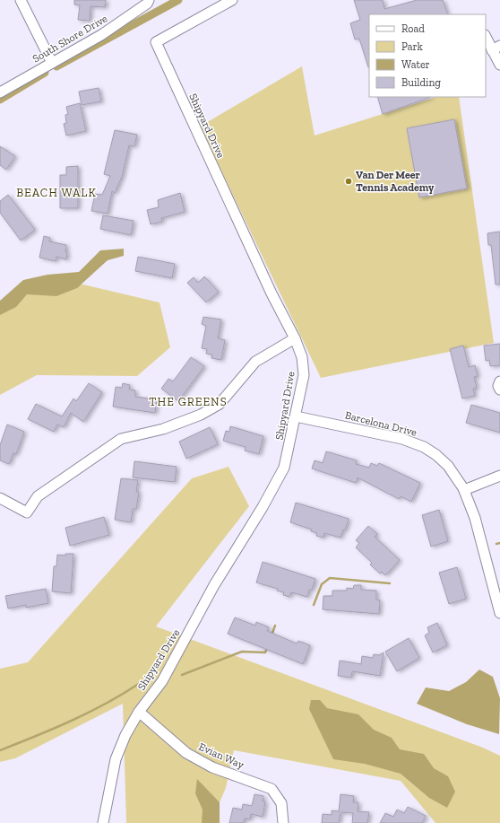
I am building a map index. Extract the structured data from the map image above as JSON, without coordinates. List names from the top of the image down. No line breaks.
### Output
{"streets":{"street":["South Shore Drive","Shipyard Drive","Barcelona Drive","Evian Way"]},"crossings":[["Shipyard Drive","Barcelona Drive"],["Shipyard Drive","Evian Way"]],"districts":["BEACH WALK","THE GREENS"],"places":["Van Der Meer Tennis Academy"],"legend":["Road","Park","Water","Building"]}
